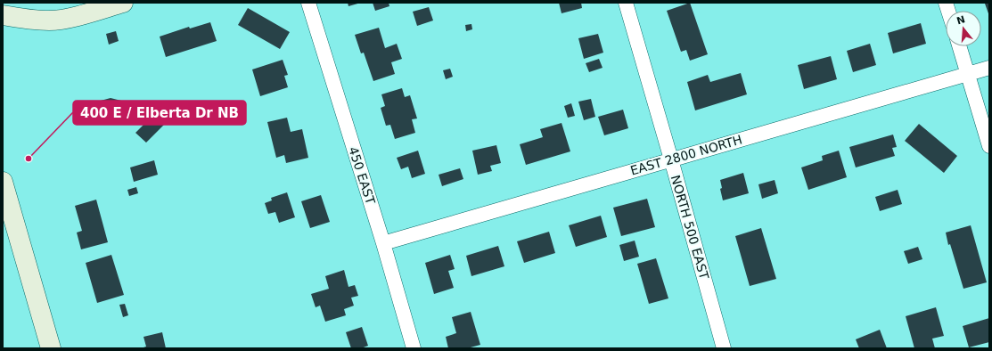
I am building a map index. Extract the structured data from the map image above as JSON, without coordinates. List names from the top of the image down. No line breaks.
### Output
{"streets":{"street":["EAST 2800 NORTH","450 EAST","NORTH 500 EAST"]},"crossings":[["EAST 2800 NORTH","450 EAST"],["EAST 2800 NORTH","NORTH 500 EAST"]],"places":["400 E / Elberta Dr NB"],"north":"top"}
